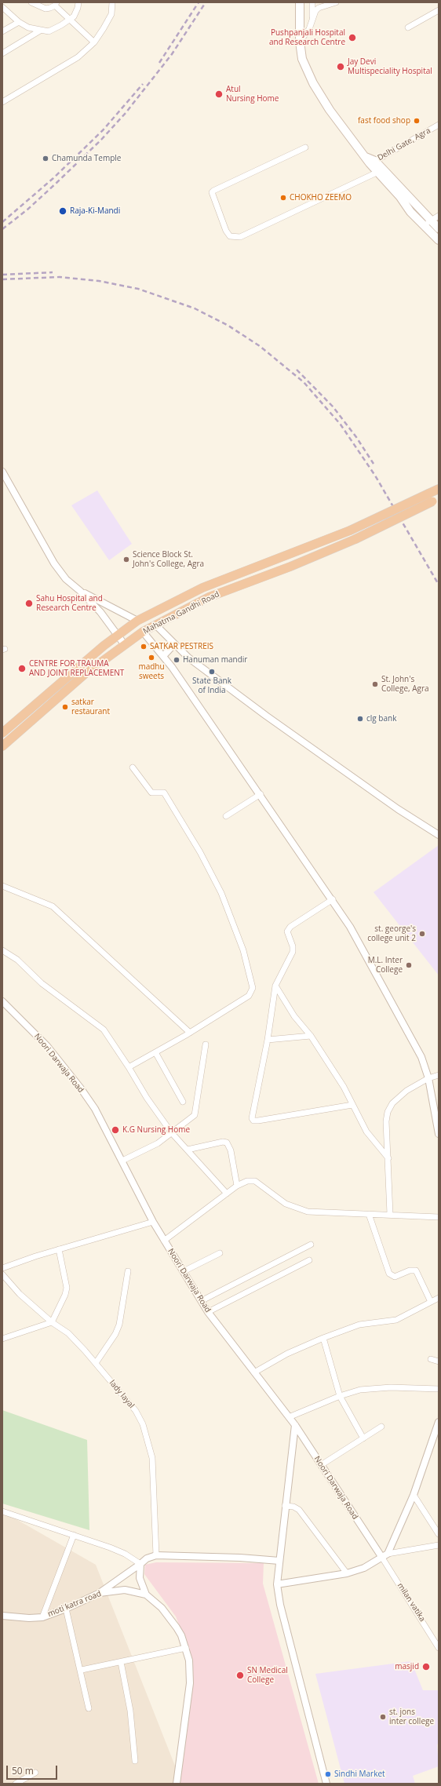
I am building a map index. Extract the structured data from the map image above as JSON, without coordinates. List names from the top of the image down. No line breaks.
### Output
{"streets":{"highway":["Mahatma Gandhi Road"],"street":["Delhi Gate, Agra","Noori Darwaja Road","lady layal","milan vatika","moti katra road"]},"crossings":[["Noori Darwaja Road","milan vatika"]],"places":["Pushpanjali Hospital and Research Centre","Jay Devi Multispeciality Hospital","Atul Nursing Home","fast food shop","Chamunda Temple","CHOKHO ZEEMO","Raja-Ki-Mandi","Science Block St. John's College, Agra","Sahu Hospital and Research Centre","SATKAR PESTREIS","madhu sweets","Hanuman mandir","CENTRE FOR TRAUMA AND JOINT REPLACEMENT","State Bank of India","St. John's College, Agra","satkar restaurant","clg bank","st. george's college unit 2","M.L. Inter College","K.G Nursing Home","masjid","SN Medical College","st. jons inter college","Sindhi Market"],"scale_bar":"50 m"}
